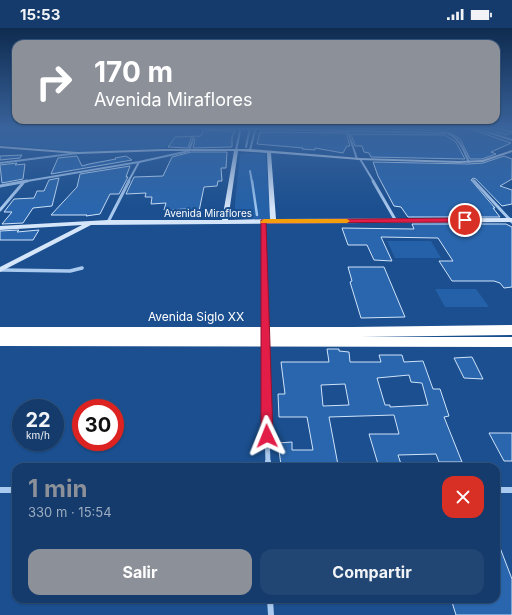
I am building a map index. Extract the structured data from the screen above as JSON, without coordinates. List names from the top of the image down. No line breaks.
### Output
{"streets":{"highway":["Avenida Siglo XX"],"street":["Avenida Miraflores"]},"page":{"status":"15:53","turn":["170 m","Avenida Miraflores"],"speed":"22 km/h","limit":"30","heading":["1 min","330 m · 15:54"],"buttons":["Salir","Compartir"]}}
